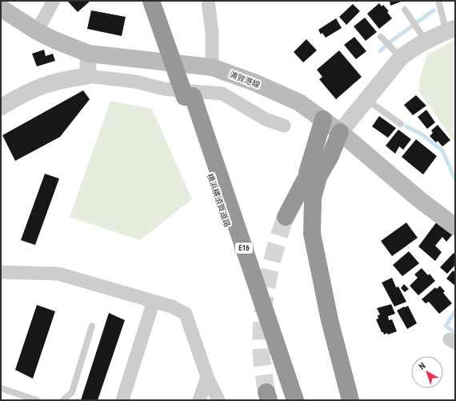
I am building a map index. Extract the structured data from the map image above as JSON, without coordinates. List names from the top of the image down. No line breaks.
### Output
{"streets":{"highway":["横浜横須賀道路","E16"],"main road":["浦賀港線"]},"north":"top left"}
